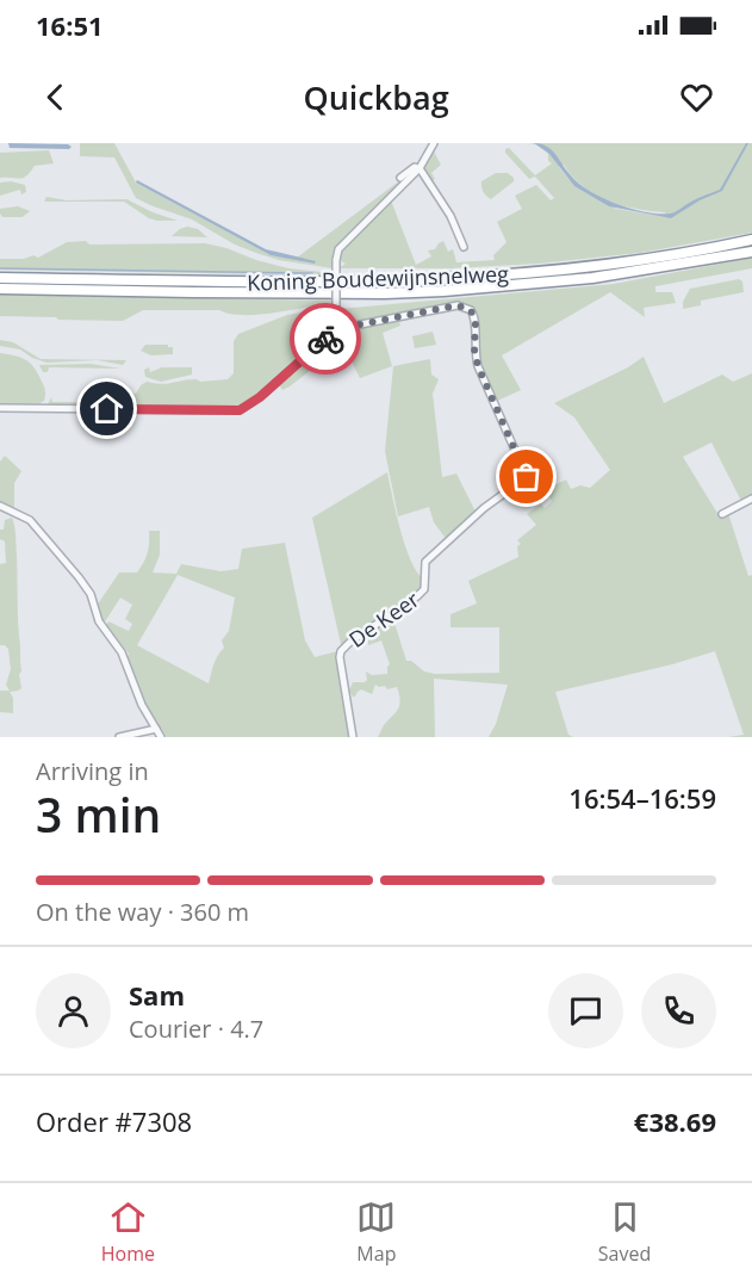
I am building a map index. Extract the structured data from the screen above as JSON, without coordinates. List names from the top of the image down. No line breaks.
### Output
{"streets":{"highway":["Koning Boudewijnsnelweg"],"street":["De Keer"]},"page":{"status":"16:51","header":"Quickbag","heading":["3 min","Arriving in","16:54–16:59"],"panel":["Sam","Courier · 4.7","Order #7308","€38.69"],"bar":"On the way · 360 m","tabs":["Home","Map","Saved"]}}
